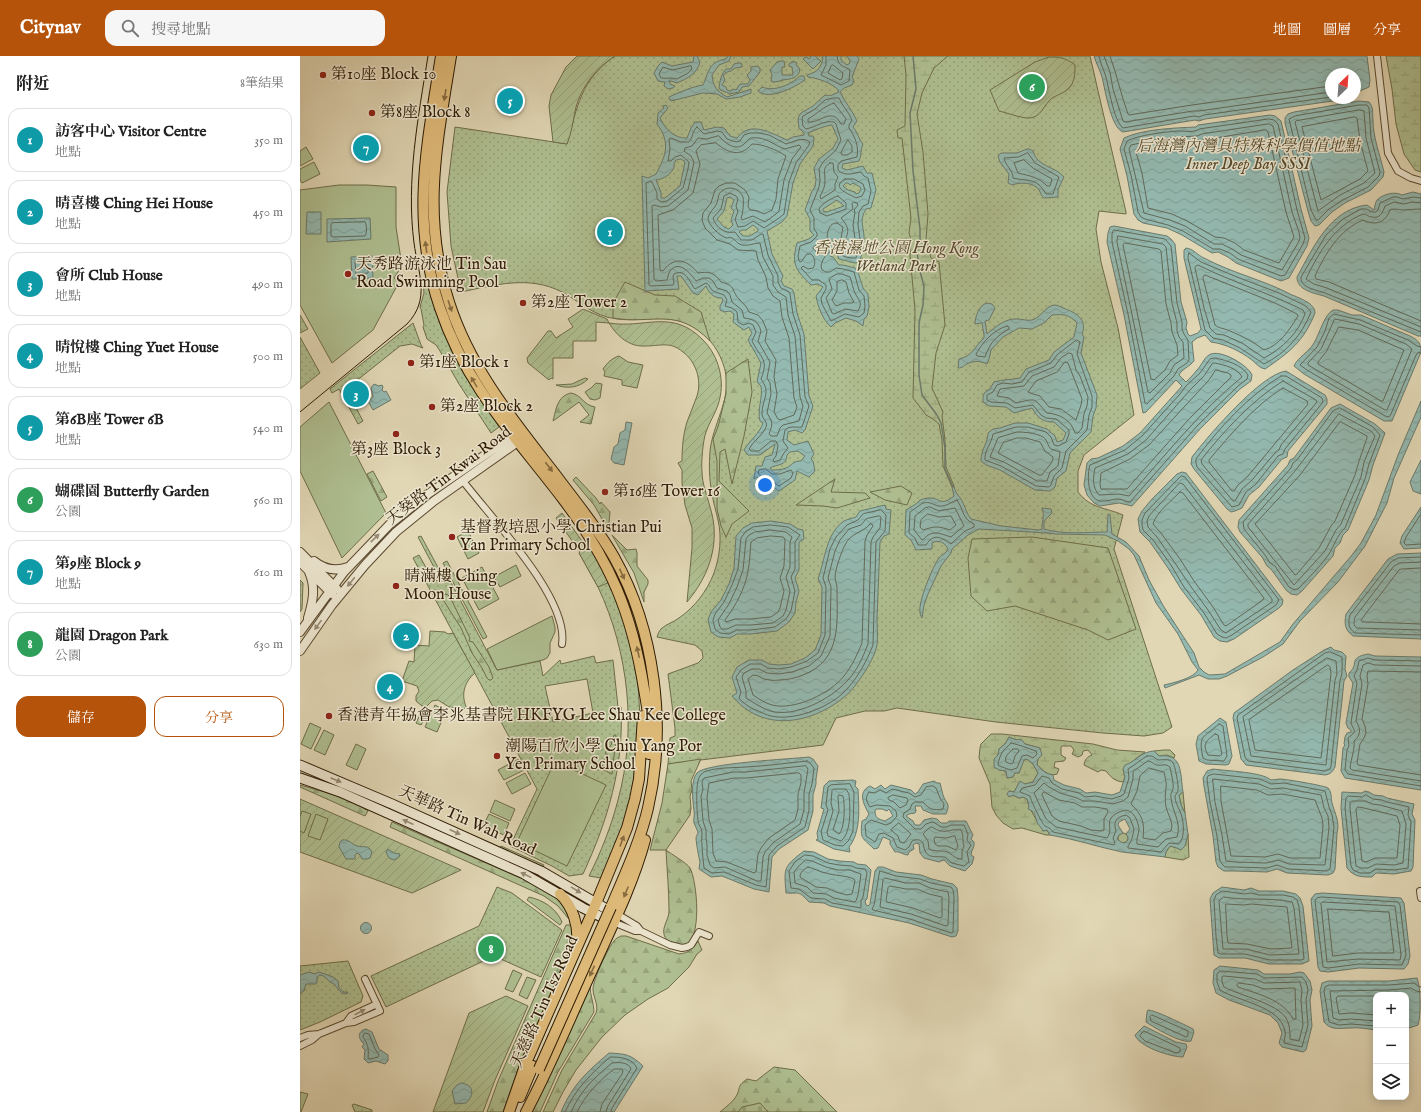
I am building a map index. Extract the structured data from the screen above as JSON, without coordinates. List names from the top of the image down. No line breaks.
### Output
{"streets":{"main road":["天華路 Tin Wah Road","天慈路 Tin Tsz Road"],"street":["天葵路 Tin Kwai Road"]},"crossings":[["天華路 Tin Wah Road","天慈路 Tin Tsz Road"]],"parks":["后海灣內灣具特殊科學價值地點 Inner Deep Bay SSSI","香港濕地公園 Hong Kong Wetland Park"],"places":["第10座 Block 10","第8座 Block 8","天秀路游泳池 Tin Sau Road Swimming Pool","第2座 Tower 2","第1座 Block 1","第2座 Block 2","第3座 Block 3","第16座 Tower 16","基督教培恩小學 Christian Pui Yan Primary School","晴滿樓 Ching Moon House","香港青年拹會李兆基書院 HKFYG Lee Shau Kee College","潮陽百欣小學 Chiu Yang Por Yen Primary School"],"north":"top right","page":{"header":"Citynav","search":"搜尋地點","nav":["地圖","圖層","分享"],"heading":["附近","8筆結果"],"pins":["6","5","7","1","3","2","4","8"],"list":[{"mark":"1","name":"訪客中心 Visitor Centre","note":"地點","value":"350 m"},{"mark":"2","name":"晴喜樓 Ching Hei House","note":"地點","value":"450 m"},{"mark":"3","name":"會所 Club House","note":"地點","value":"490 m"},{"mark":"4","name":"晴悅樓 Ching Yuet House","note":"地點","value":"500 m"},{"mark":"5","name":"第6B座 Tower 6B","note":"地點","value":"540 m"},{"mark":"6","name":"蝴碟園 Butterfly Garden","note":"公園","value":"560 m"},{"mark":"7","name":"第9座 Block 9","note":"地點","value":"610 m"},{"mark":"8","name":"龍園 Dragon Park","note":"公園","value":"630 m"}],"buttons":["儲存","分享"],"map_buttons":["+","−"]}}
